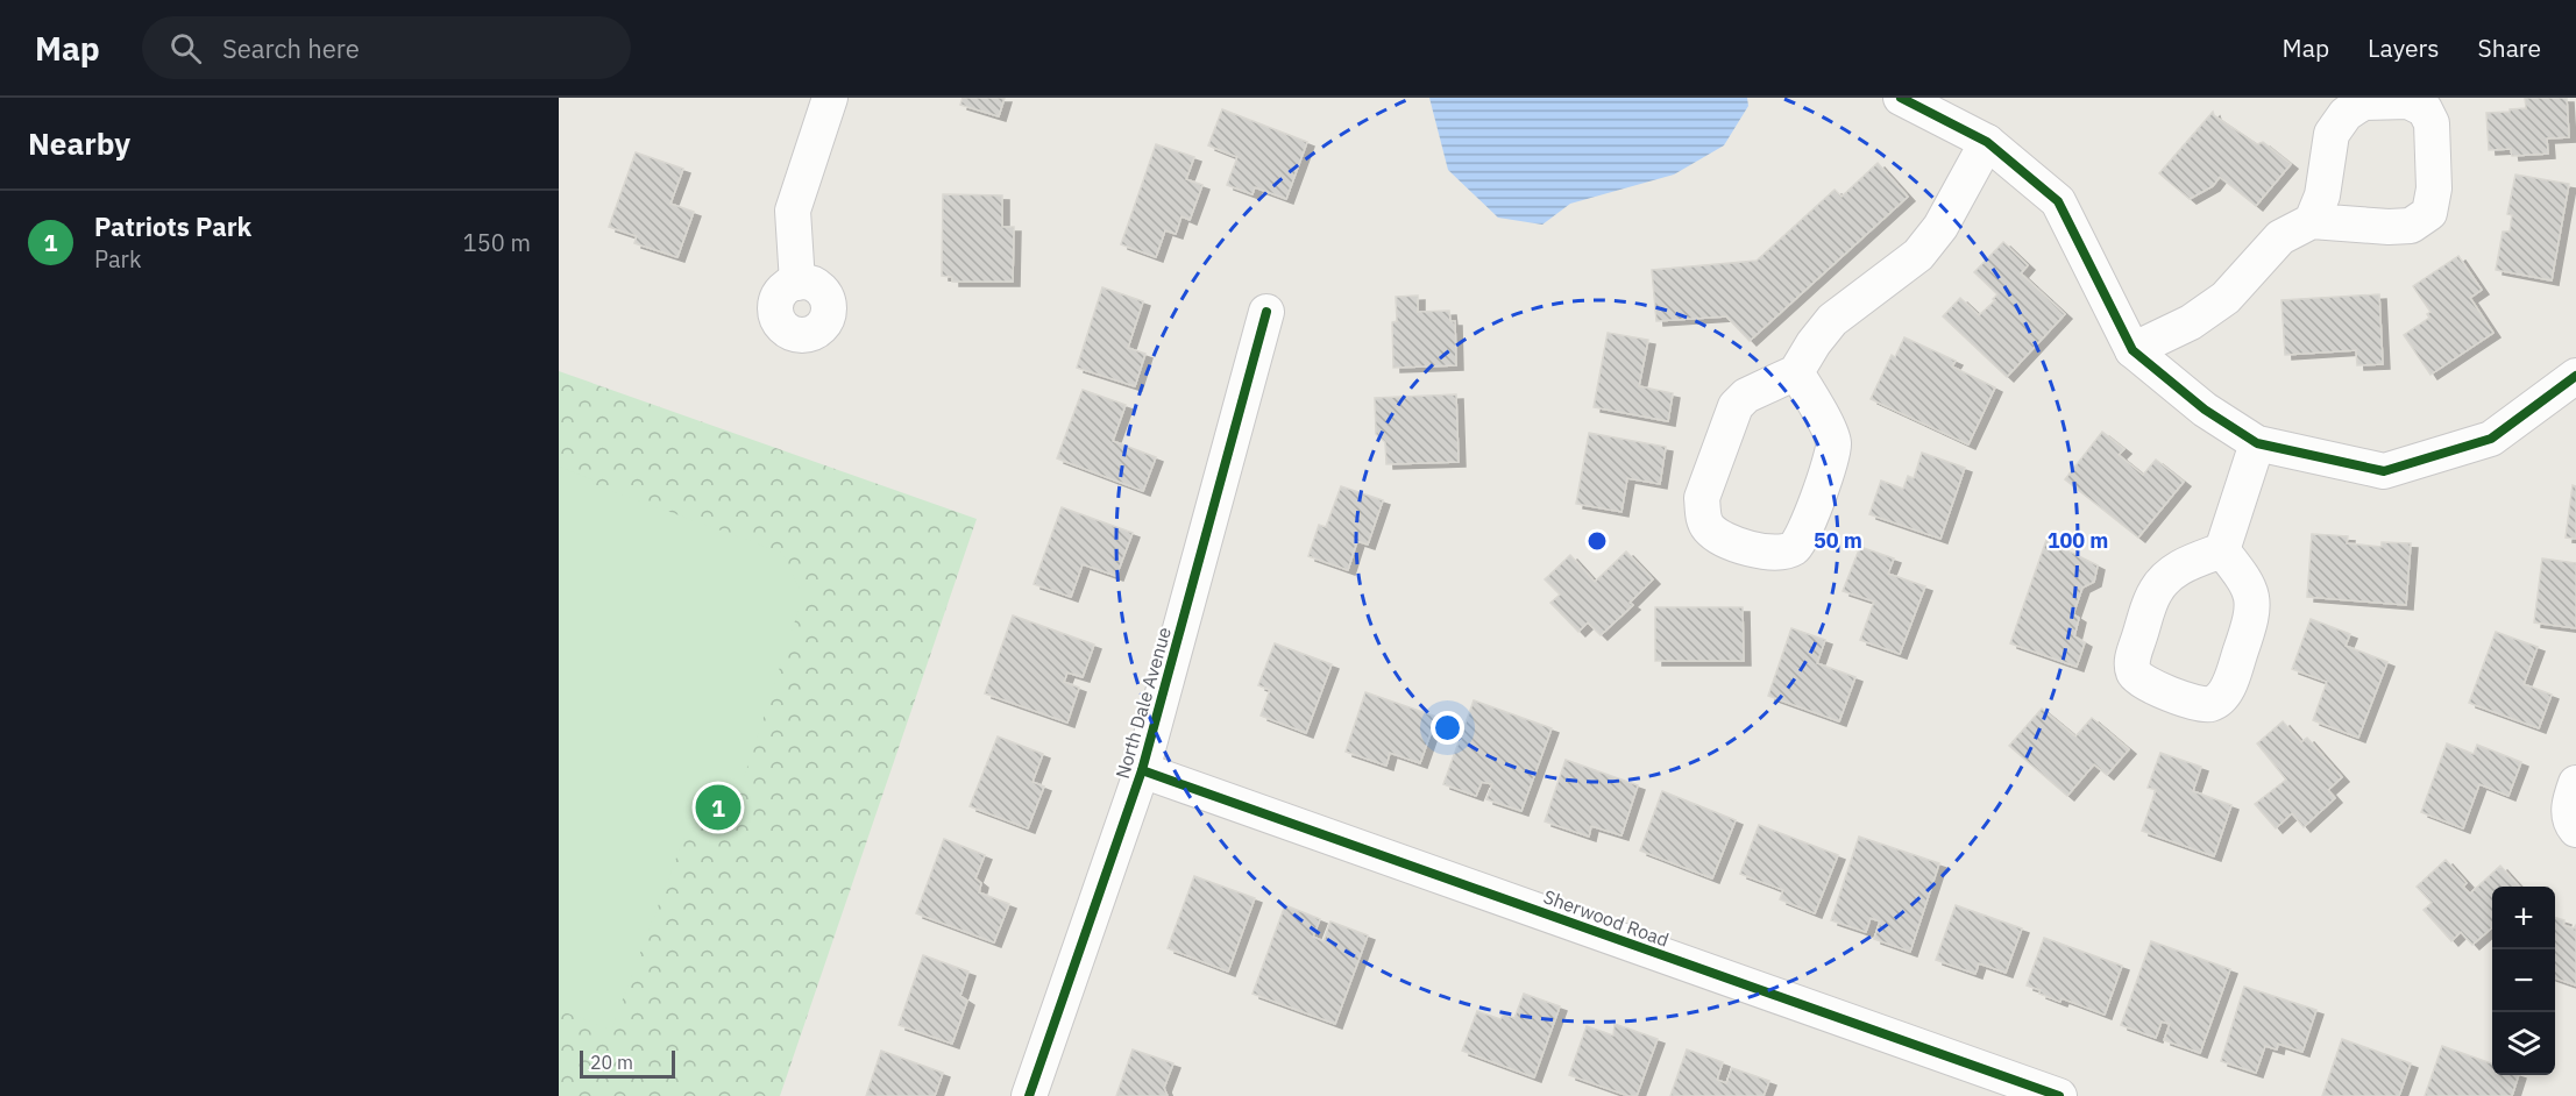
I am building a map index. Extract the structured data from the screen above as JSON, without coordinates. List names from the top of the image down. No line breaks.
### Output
{"streets":{"street":["North Dale Avenue","Sherwood Road"]},"crossings":[["North Dale Avenue","Sherwood Road"]],"scale_bar":"20 m","page":{"header":"Map","search":"Search here","nav":["Map","Layers","Share"],"heading":"Nearby","list":[{"mark":"1","name":"Patriots Park","note":"Park","value":"150 m"}],"pins":"1","map_buttons":["+","−"],"scale":"20 m"},"rings":["50 m","100 m"]}
